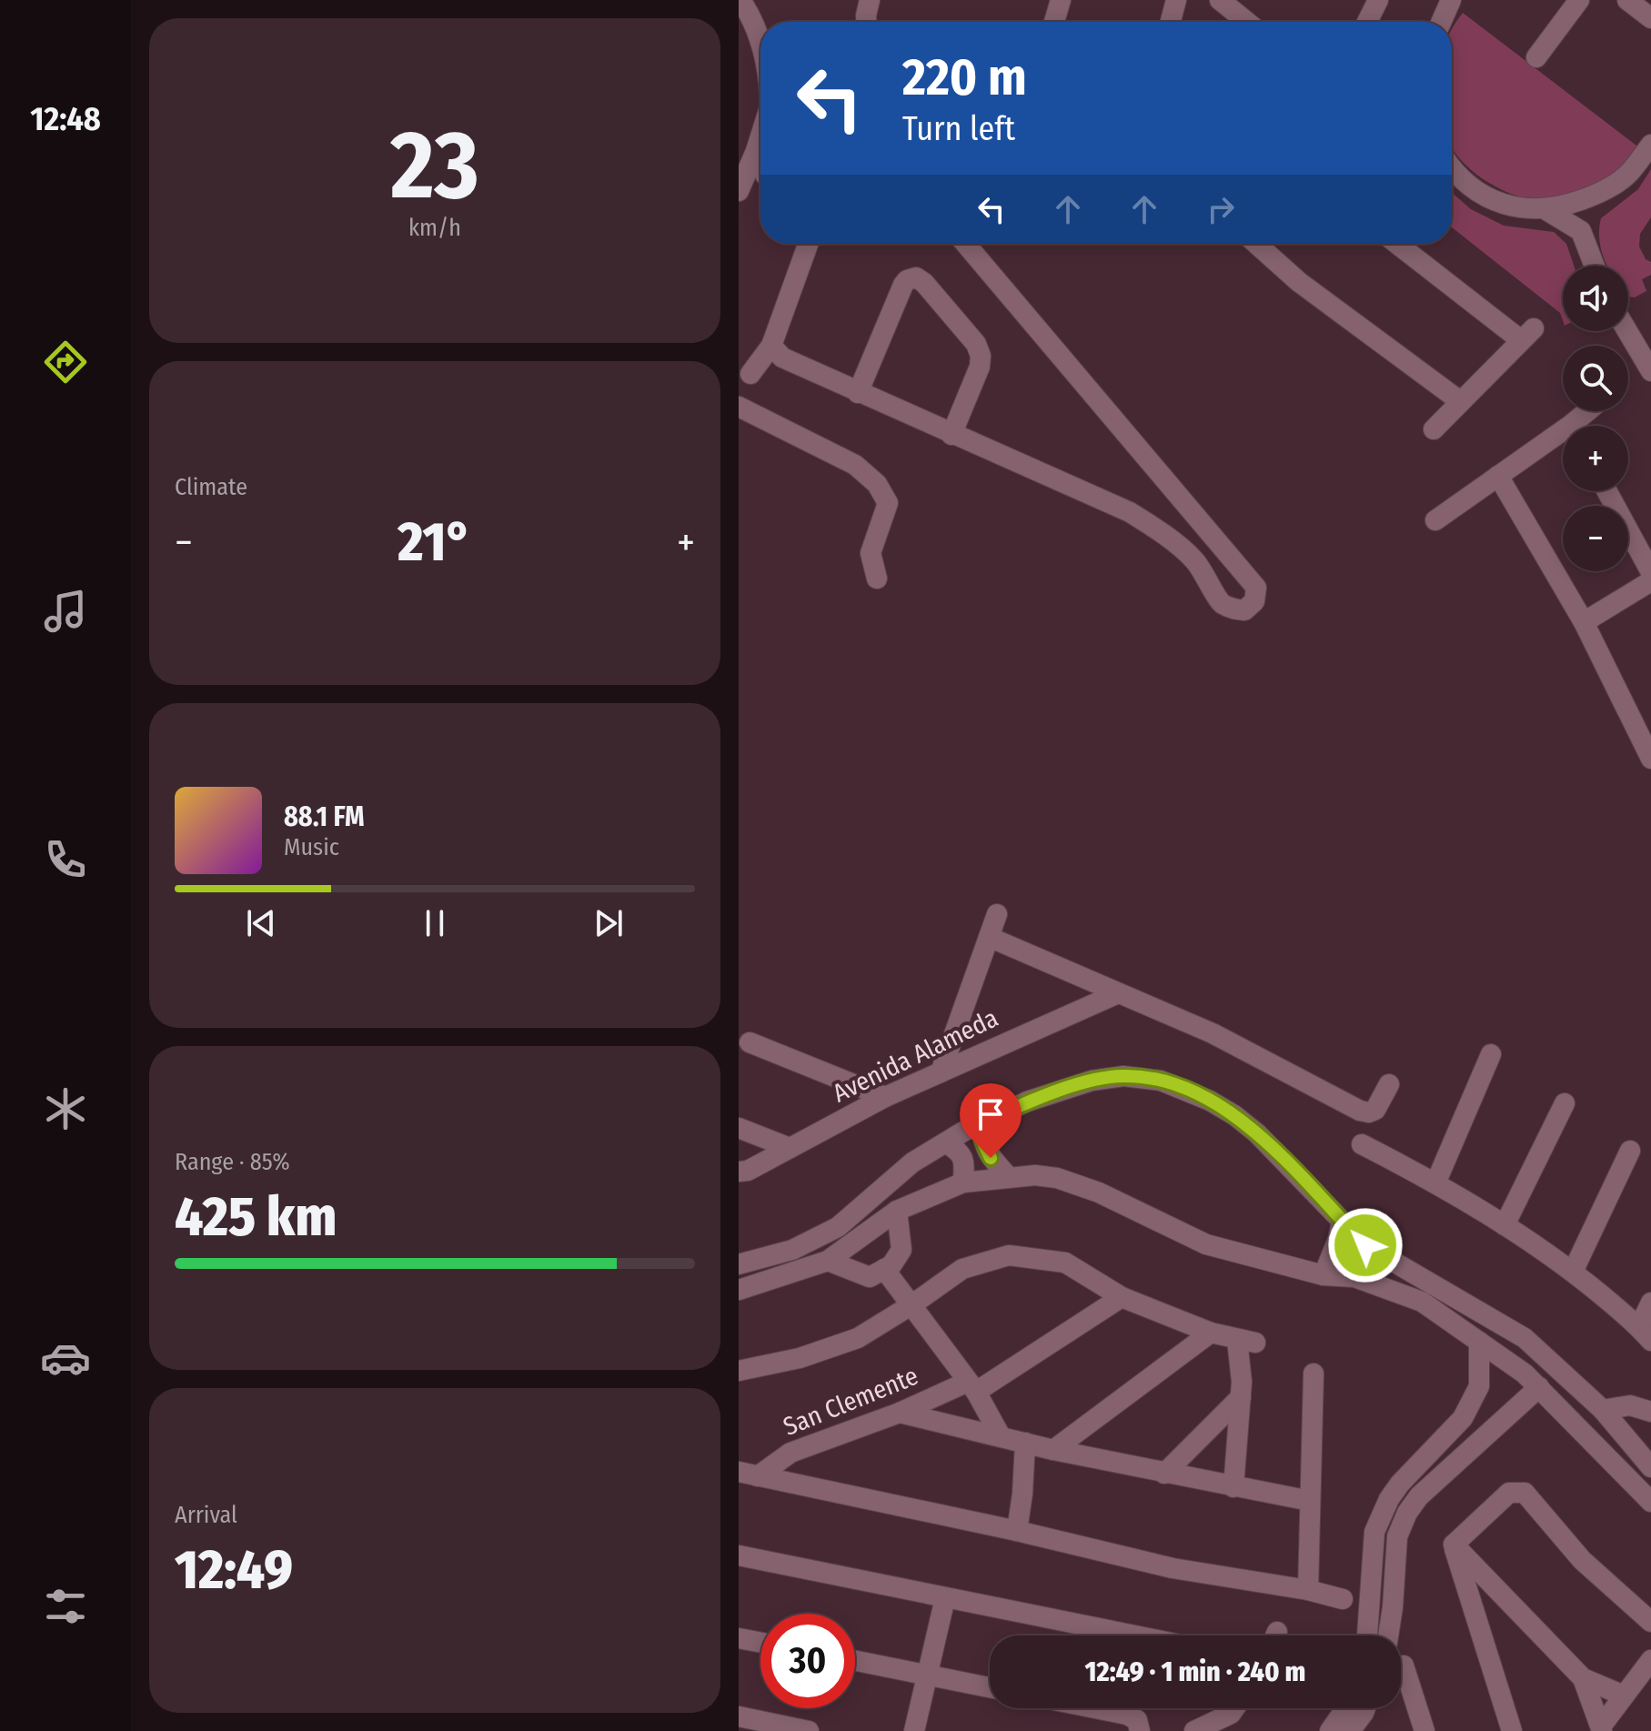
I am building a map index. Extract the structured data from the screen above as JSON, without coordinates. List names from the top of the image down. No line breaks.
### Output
{"streets":{"street":["Avenida Alameda","San Clemente"]},"page":{"tabs":"12:48","tile":[["23","km/h"],"Climate",["Range · 85%","425 km"],["Arrival","12:49"]],"turn":["220 m","Turn left"],"map_buttons":["+","−"],"heat":["−","21°","+"],"song":["88.1 FM","Music"],"limit":"30","trip":"12:49 · 1 min · 240 m"}}
